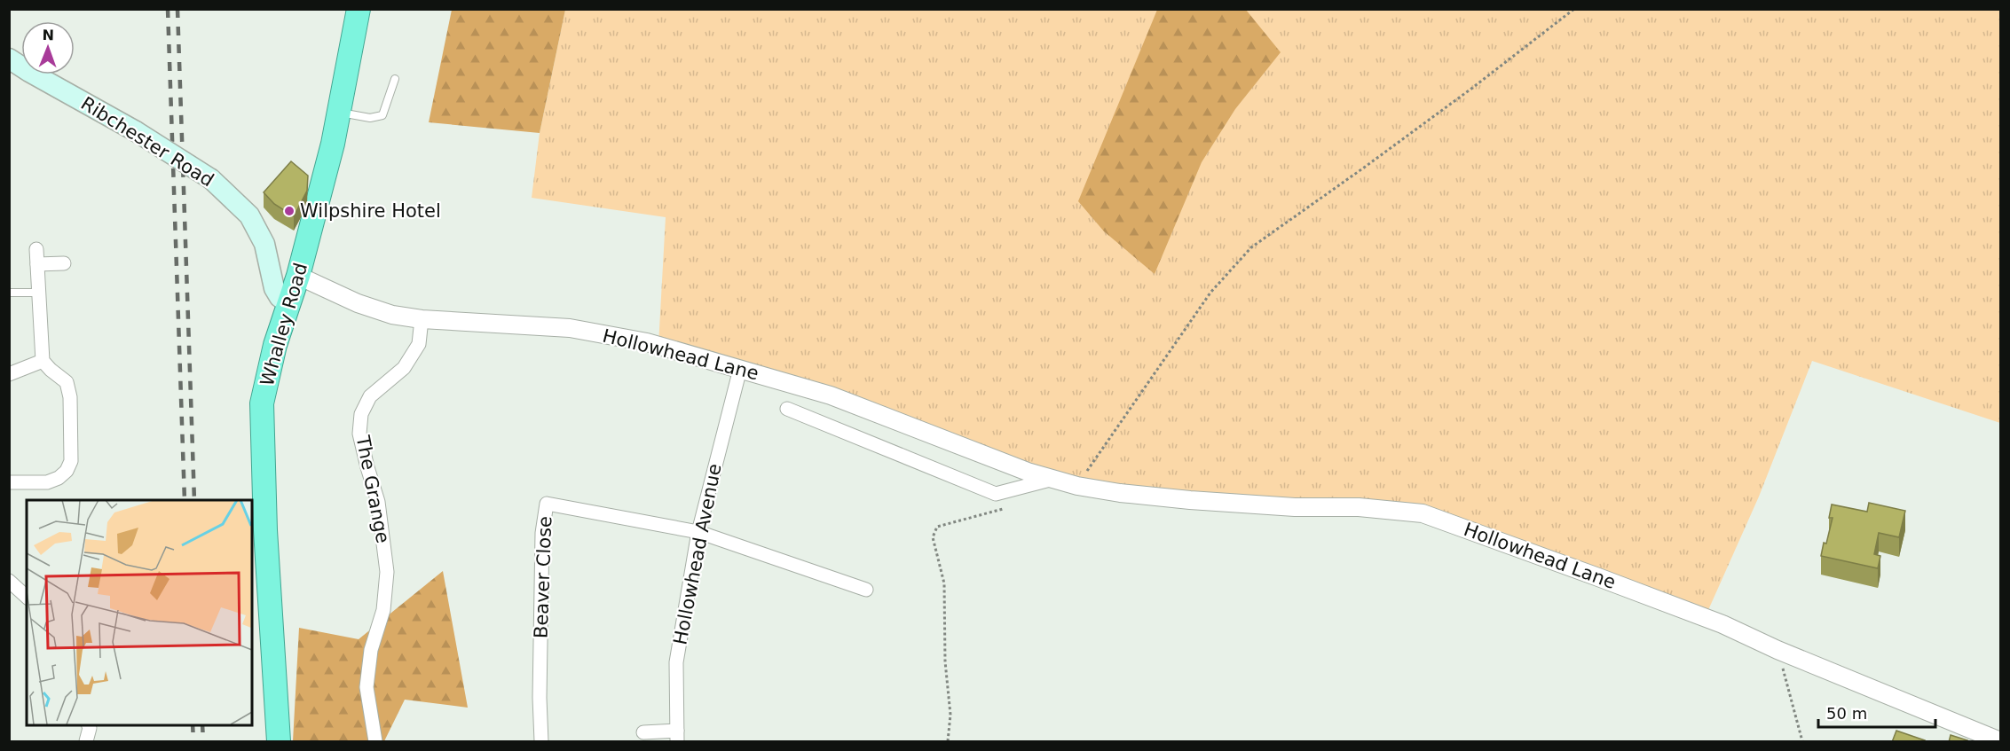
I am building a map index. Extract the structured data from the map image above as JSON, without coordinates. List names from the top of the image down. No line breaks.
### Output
{"streets":{"highway":["Whalley Road"],"main road":["Ribchester Road"],"street":["Hollowhead Lane","The Grange","Hollowhead Avenue","Beaver Close"]},"crossings":[["Ribchester Road","Whalley Road"],["Whalley Road","Hollowhead Lane"],["Hollowhead Lane","The Grange"],["Hollowhead Lane","Hollowhead Avenue"],["Hollowhead Avenue","Beaver Close"]],"places":["Wilpshire Hotel"],"scale_bar":"50 m","north":"top"}
